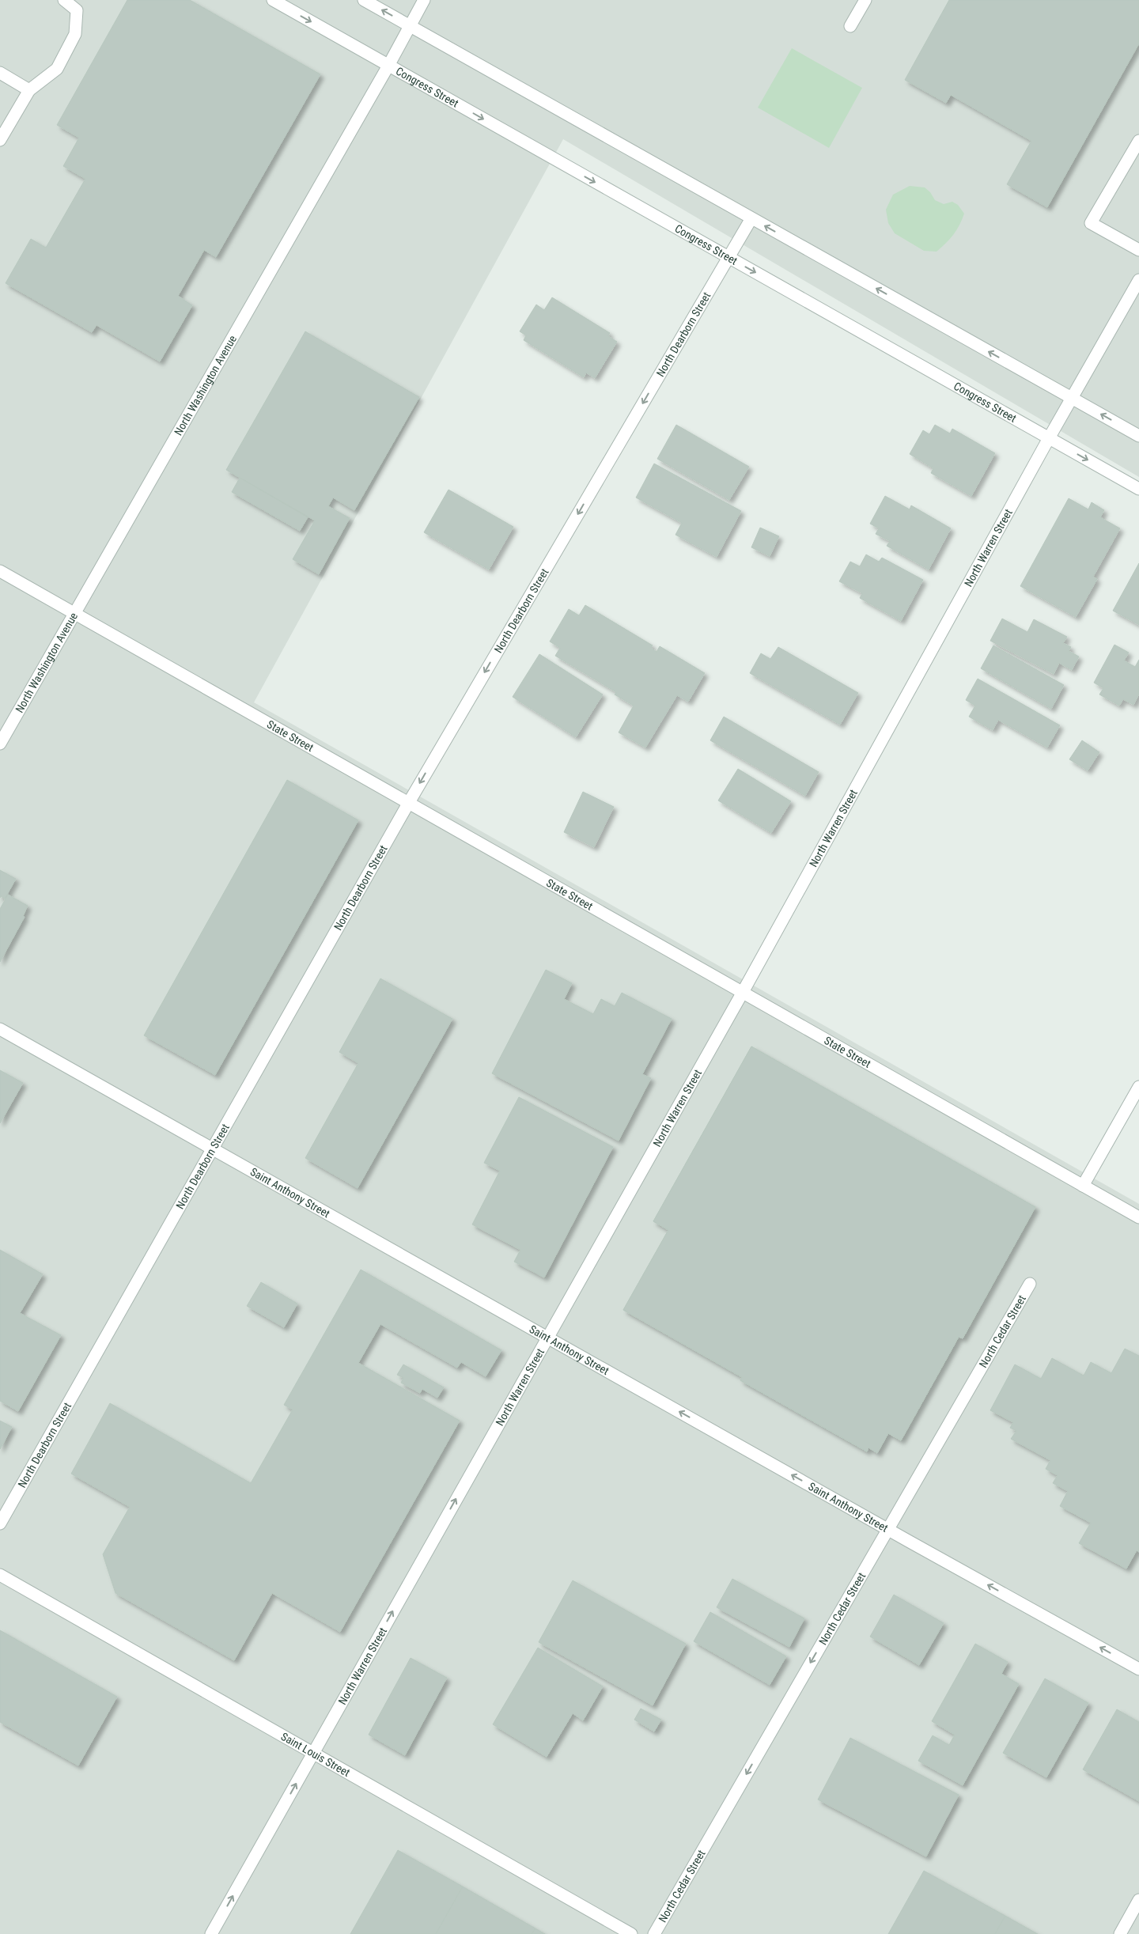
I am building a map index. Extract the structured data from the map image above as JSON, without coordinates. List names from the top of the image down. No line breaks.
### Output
{"streets":{"street":["Congress Street","North Dearborn Street","North Washington Avenue","North Warren Street","State Street","Saint Anthony Street","North Cedar Street","Saint Louis Street"]},"crossings":[["Congress Street","North Dearborn Street"],["Congress Street","North Washington Avenue"],["Congress Street","North Warren Street"],["North Dearborn Street","State Street"],["North Dearborn Street","Saint Anthony Street"],["North Washington Avenue","State Street"],["North Warren Street","State Street"],["North Warren Street","Saint Anthony Street"],["North Warren Street","Saint Louis Street"],["Saint Anthony Street","North Cedar Street"]],"one_way":["North Dearborn Street","North Warren Street","Saint Anthony Street","North Cedar Street"]}
